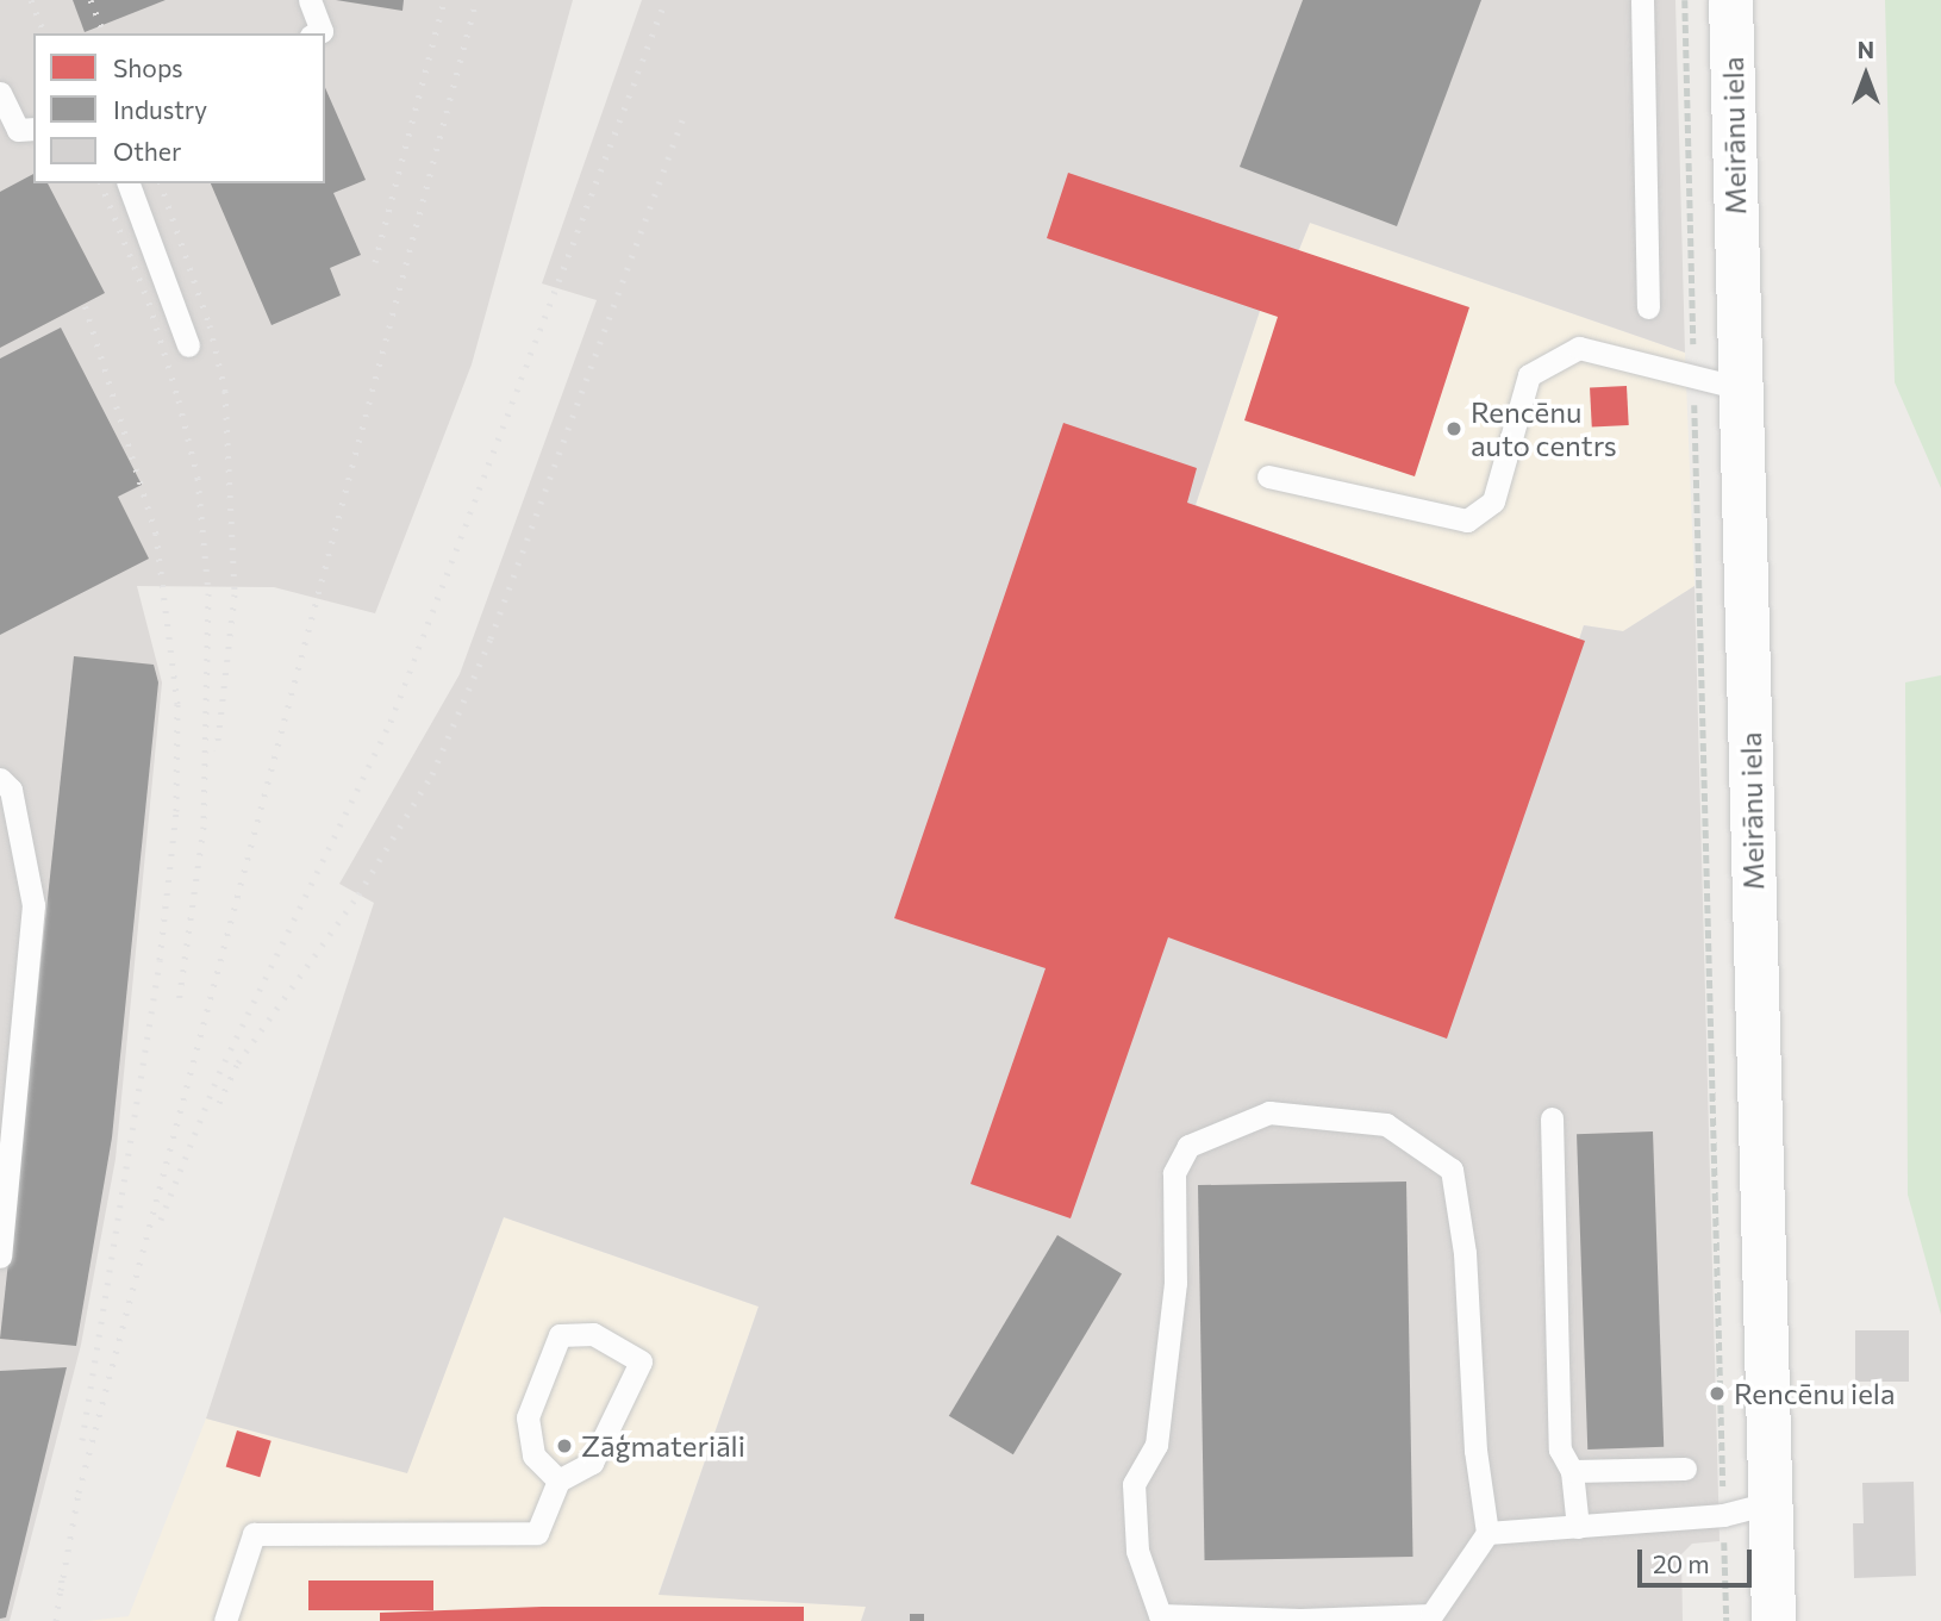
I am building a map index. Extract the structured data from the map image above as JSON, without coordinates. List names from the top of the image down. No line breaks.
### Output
{"streets":{"street":["Meirānu iela"]},"places":["Rencēnu auto centrs","Rencēnu iela","Zāģmateriāli"],"legend":["Shops","Industry","Other"],"scale_bar":"20 m","north":"top"}
